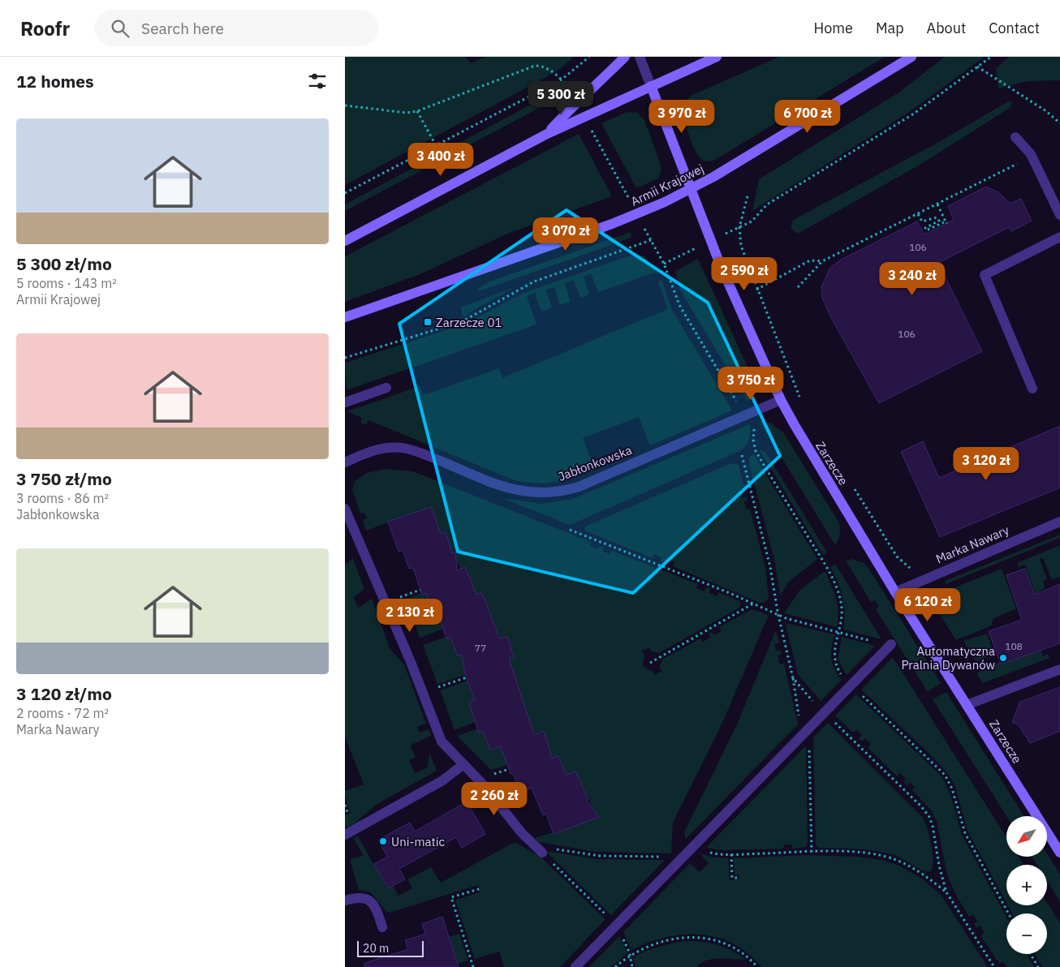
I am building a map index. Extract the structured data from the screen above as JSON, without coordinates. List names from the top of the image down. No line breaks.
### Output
{"streets":{"main road":["Armii Krajowej","Zarzecze"],"street":["Jabłonkowska","Marka Nawary"]},"crossings":[["Armii Krajowej","Zarzecze"],["Jabłonkowska","Zarzecze"],["Zarzecze","Marka Nawary"]],"places":{"transit":["Zarzecze 01"],"other":["Automatyczna Pralnia Dywanów","Uni-matic"]},"house_numbers":["106","106","108","77"],"scale_bar":"20 m","north":"bottom left","page":{"header":"Roofr","search":"Search here","nav":["Home","Map","About","Contact"],"heading":"12 homes","price":["5 300 zł","3 970 zł","6 700 zł","3 400 zł","3 070 zł","2 590 zł","3 240 zł","3 750 zł","3 120 zł","6 120 zł","2 130 zł","2 260 zł"],"list":[{"name":"5 300 zł/mo","note":"5 rooms · 143 m² · Armii Krajowej"},{"name":"3 750 zł/mo","note":"3 rooms · 86 m² · Jabłonkowska"},{"name":"3 120 zł/mo","note":"2 rooms · 72 m² · Marka Nawary"}],"map_buttons":["+","−"],"scale":"20 m"}}
